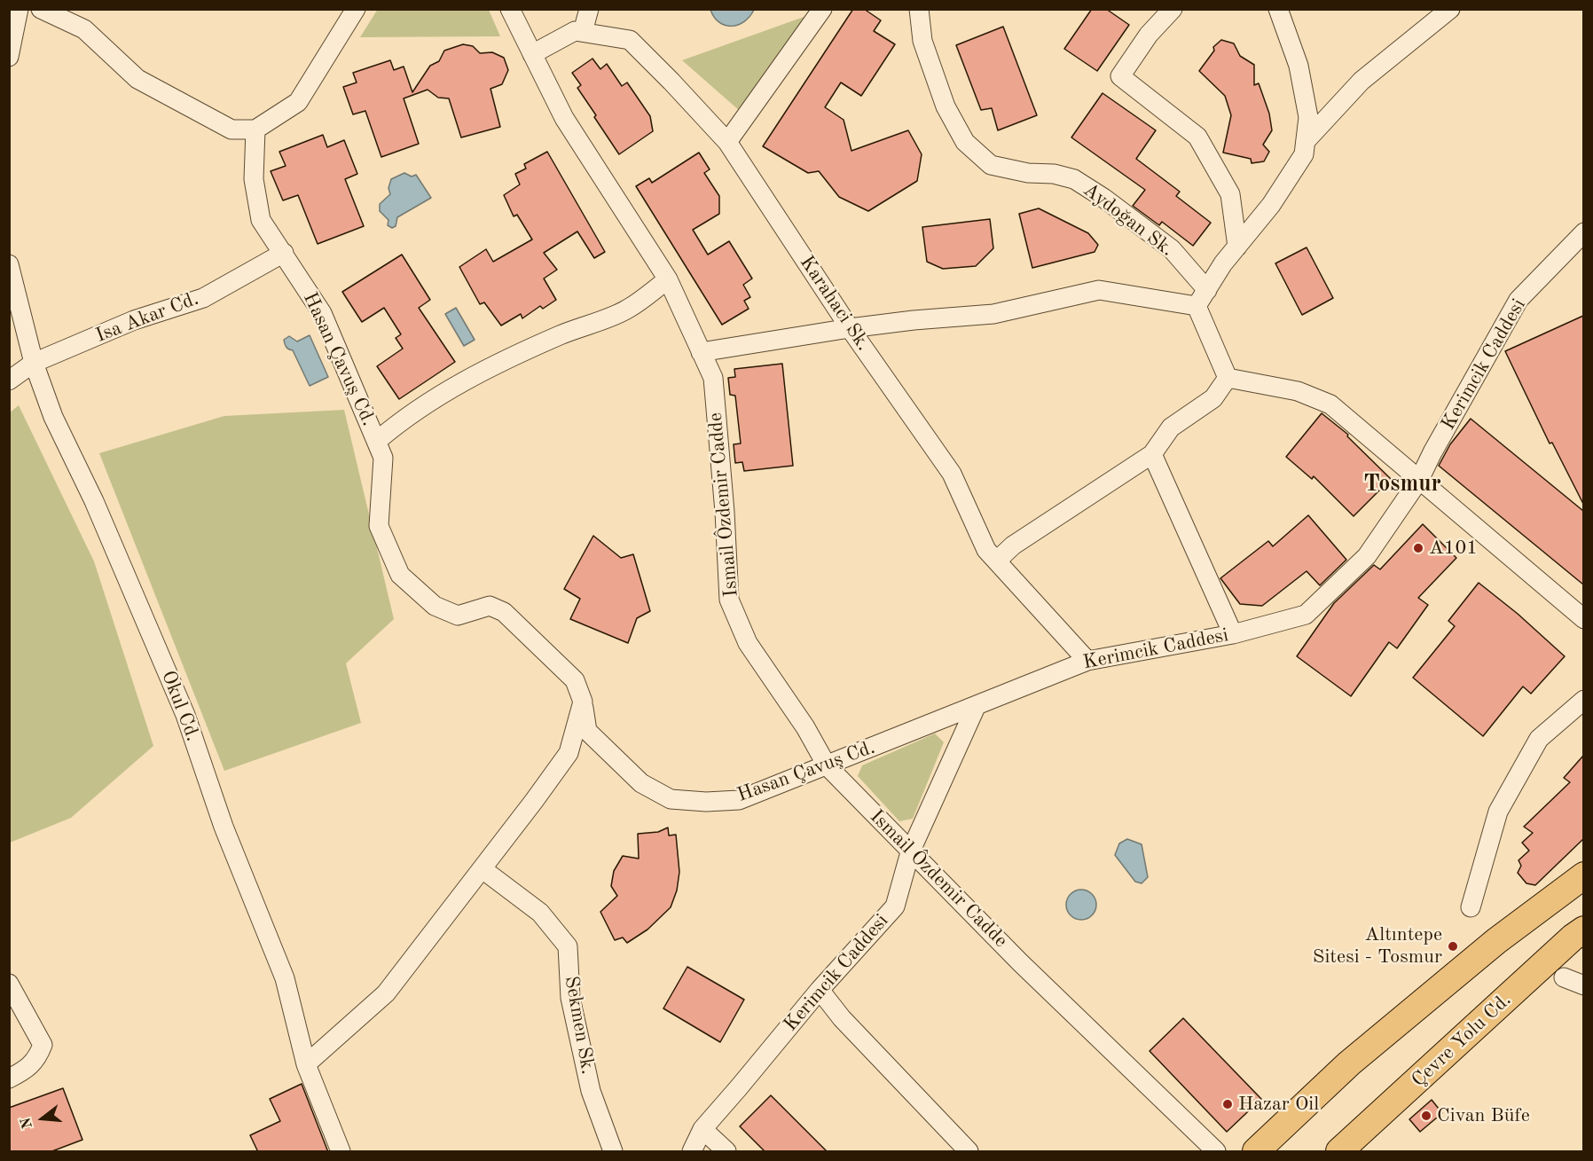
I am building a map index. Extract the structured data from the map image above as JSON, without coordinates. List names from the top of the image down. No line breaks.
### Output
{"streets":{"highway":["Çevre Yolu Cd."],"street":["Aydoğan Sk.","Karahaci Sk.","Isa Akar Cd.","Hasan Çavuş Cd.","Kerimcik Caddesi","Ismail Ôzdemir Cadde","Okul Cd.","Sekmen Sk."]},"crossings":[["Karahaci Sk.","Kerimcik Caddesi"],["Karahaci Sk.","Ismail Ôzdemir Cadde"],["Isa Akar Cd.","Hasan Çavuş Cd."],["Isa Akar Cd.","Okul Cd."],["Hasan Çavuş Cd.","Kerimcik Caddesi"],["Hasan Çavuş Cd.","Ismail Ôzdemir Cadde"],["Kerimcik Caddesi","Ismail Ôzdemir Cadde"]],"districts":["Tosmur"],"places":["A101","Altıntepe Sitesi - Tosmur","Hazar Oil","Civan Büfe"],"north":"left"}
